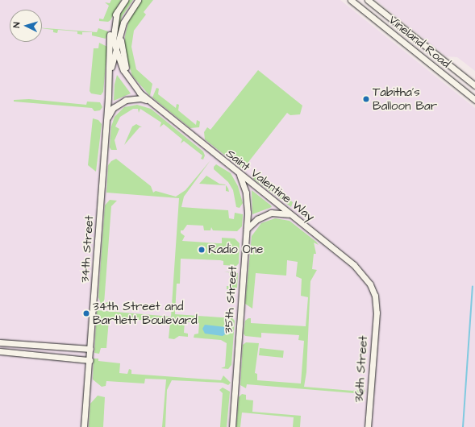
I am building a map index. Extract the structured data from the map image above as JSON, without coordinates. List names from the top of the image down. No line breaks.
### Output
{"streets":{"street":["Vineland Road","Saint Valentine Way","34th Street","35th Street","36th Street"]},"crossings":[["Saint Valentine Way","34th Street"],["Saint Valentine Way","35th Street"],["Saint Valentine Way","36th Street"]],"places":["Tabitha's Balloon Bar","Radio One","34th Street and Bartlett Boulevard"],"north":"left"}
